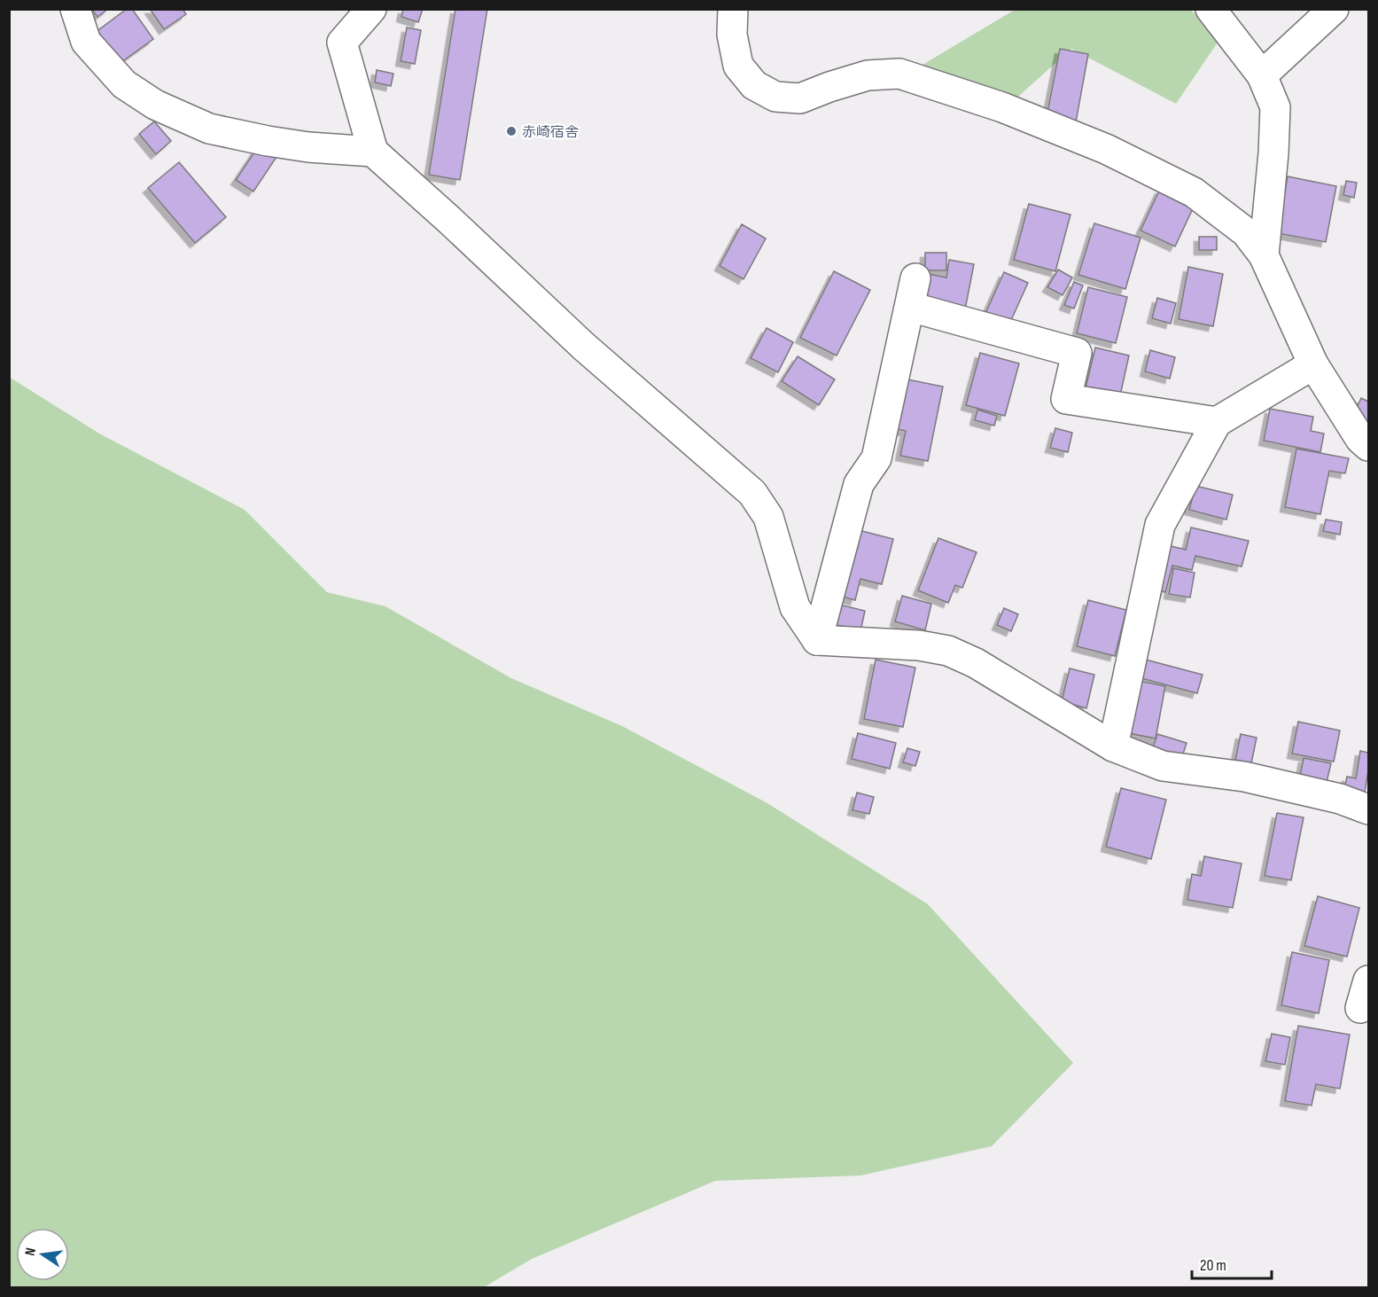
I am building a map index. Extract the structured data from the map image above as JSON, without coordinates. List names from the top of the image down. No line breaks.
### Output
{"places":["赤崎宿舎"],"scale_bar":"20 m","north":"left"}
